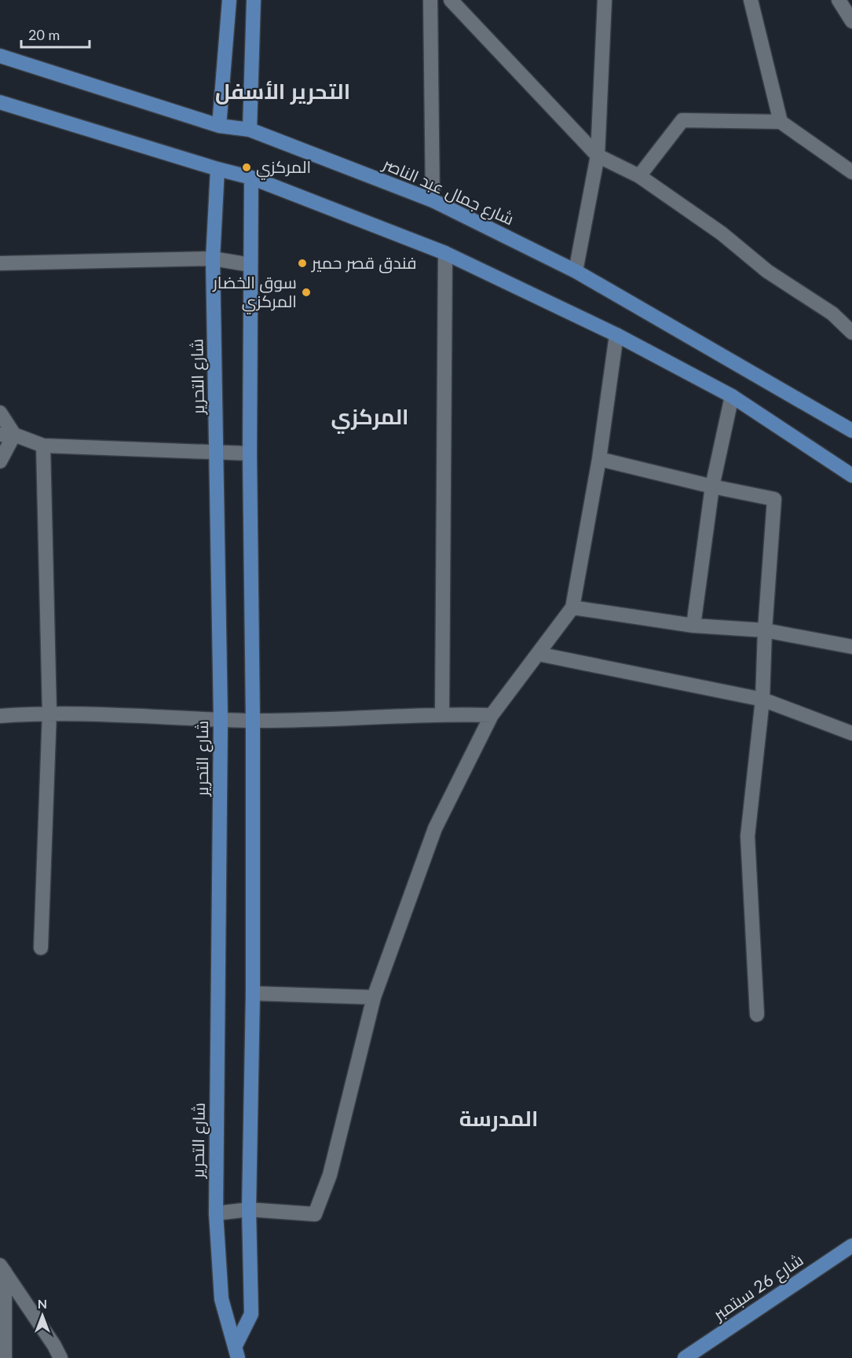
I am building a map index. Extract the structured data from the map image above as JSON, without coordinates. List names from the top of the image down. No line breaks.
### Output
{"streets":{"main road":["شارع جمال عبد الناصر","شارع التحرير","شارع 26 سبتمبر"]},"districts":["التحرير الأسفل","المركزي","المدرسة"],"places":["المركزي","فندق قصر حمير","سوق الخضار المركزي"],"scale_bar":"20 m","north":"top"}
